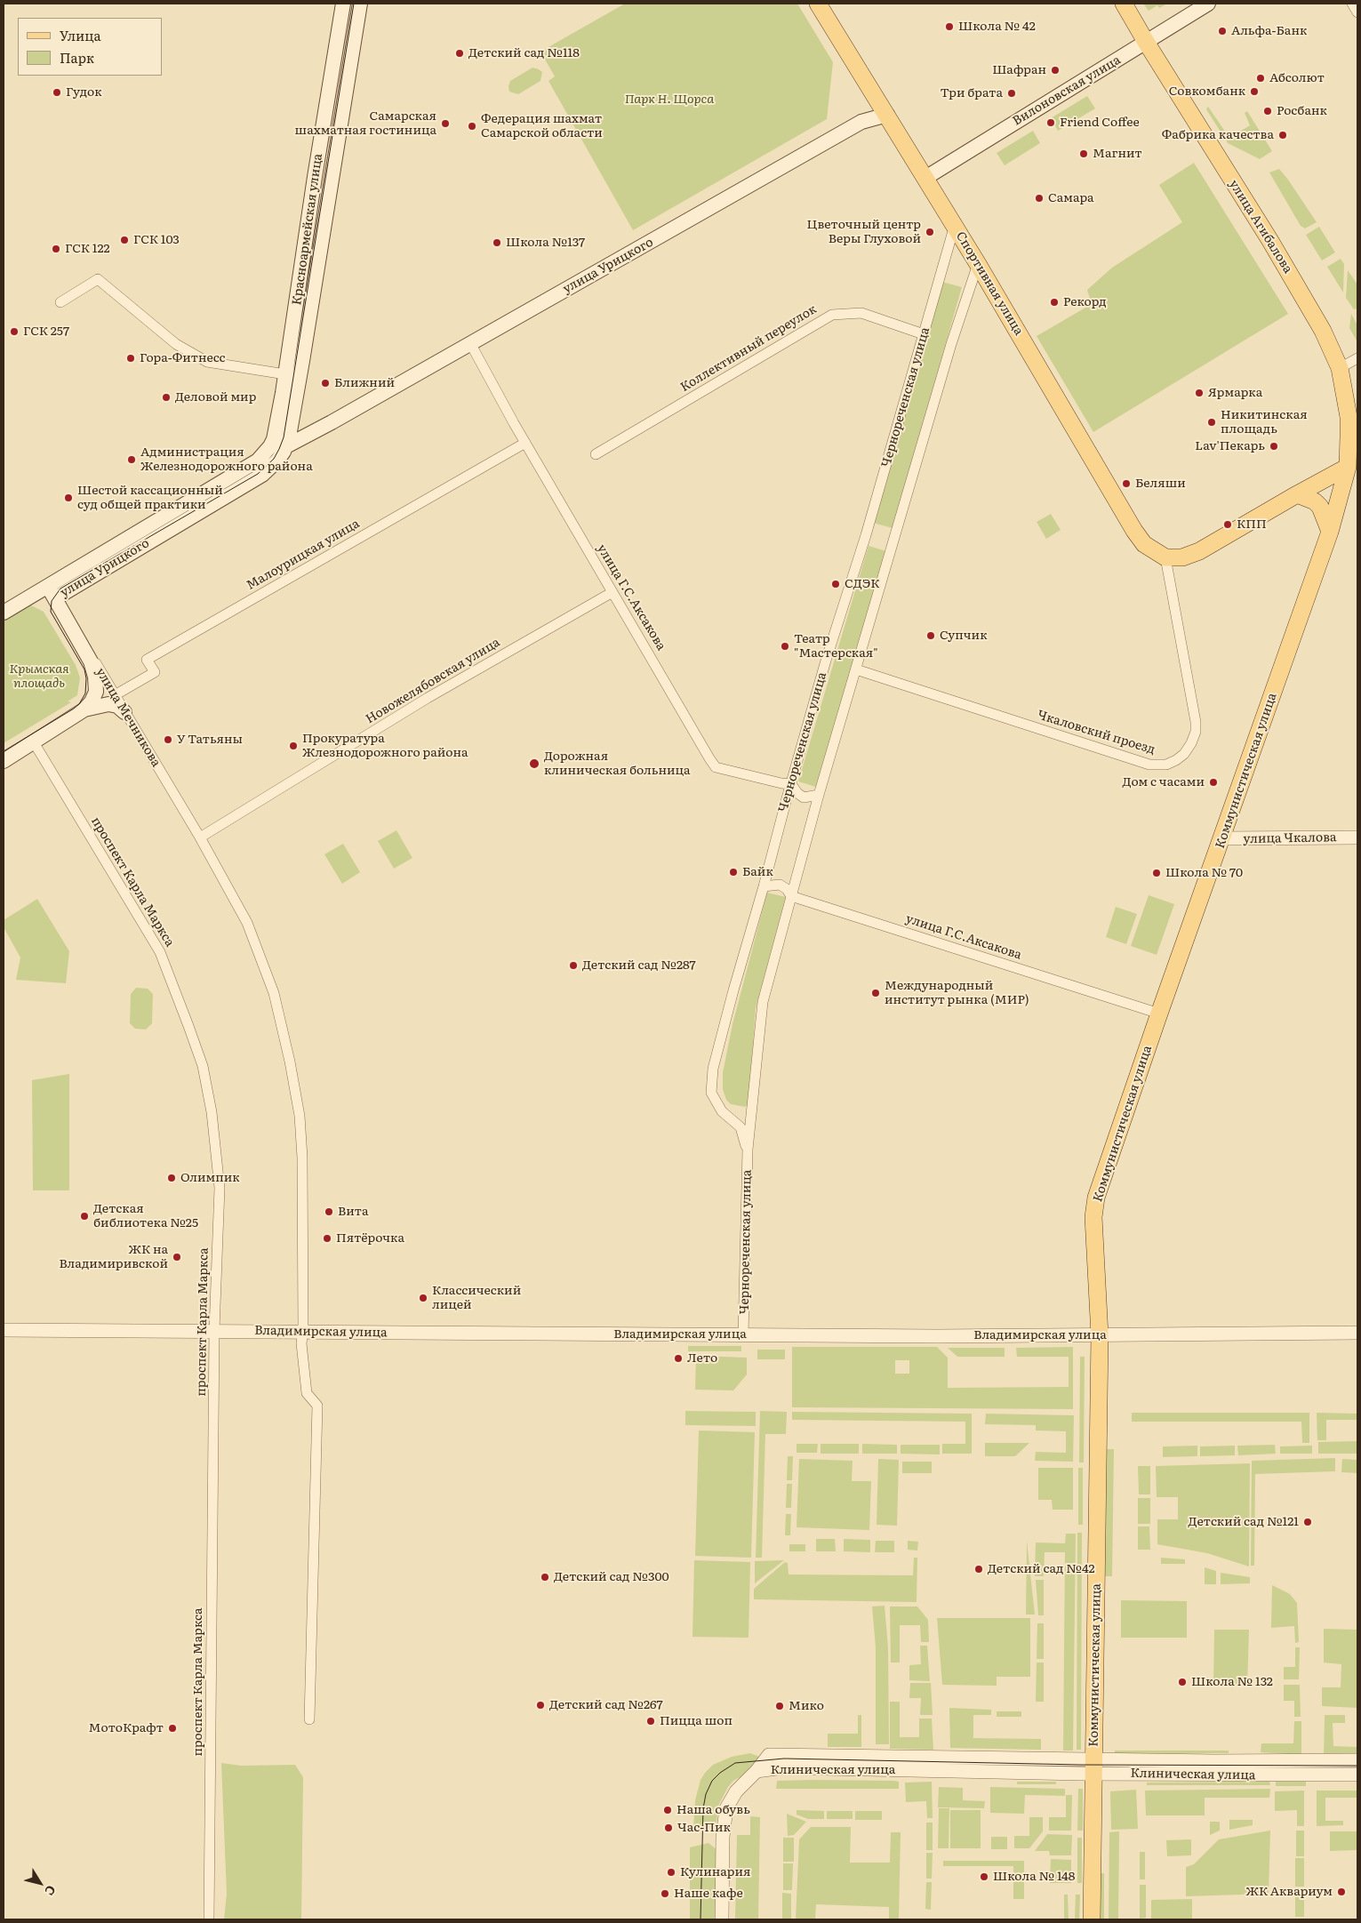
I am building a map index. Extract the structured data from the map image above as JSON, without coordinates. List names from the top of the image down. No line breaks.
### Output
{"streets":{"main road":["Вилоновская улица","улица Агибалова","Красноармейская улица","улица Урицкого","Спортивная улица","Коммунистическая улица"],"street":["Коллективный переулок","Чернореченская улица","Малоурицкая улица","улица Г.С.Аксакова","Новожелябовская улица","улица Мечникова","Чкаловский проезд","улица Чкалова","проспект Карла Маркса","Владимирская улица","Клиническая улица"]},"crossings":[["Вилоновская улица","улица Агибалова"],["Вилоновская улица","Спортивная улица"],["улица Агибалова","Коммунистическая улица"],["Красноармейская улица","улица Урицкого"],["улица Урицкого","Спортивная улица"],["улица Урицкого","улица Г.С.Аксакова"],["улица Урицкого","улица Мечникова"],["улица Урицкого","проспект Карла Маркса"],["Спортивная улица","Чернореченская улица"],["Спортивная улица","Чкаловский проезд"],["Коллективный переулок","Чернореченская улица"],["Чернореченская улица","улица Г.С.Аксакова"],["Чернореченская улица","Чкаловский проезд"],["Чернореченская улица","Владимирская улица"],["Малоурицкая улица","улица Г.С.Аксакова"],["Малоурицкая улица","улица Мечникова"],["улица Г.С.Аксакова","Новожелябовская улица"],["улица Г.С.Аксакова","Коммунистическая улица"],["Новожелябовская улица","улица Мечникова"],["Коммунистическая улица","улица Чкалова"],["Коммунистическая улица","Владимирская улица"],["Коммунистическая улица","Клиническая улица"],["проспект Карла Маркса","Владимирская улица"]],"parks":["Парк Н. Щорса","Крымская площадь"],"places":["Школа № 42","Альфа-Банк","Детский сад №118","Шафран","Абсолют","Совкомбанк","Гудок","Три брата","Росбанк","Friend Coffee","Самарская шахматная гостиница","Федерация шахмат Самарской области","Фабрика качества","Магнит","Самара","Цветочный центр Веры Глуховой","ГСК 103","Школа №137","ГСК 122","Рекорд","ГСК 257","Гора-Фитнесс","Ближний","Ярмарка","Деловой мир","Никитинская площадь","Lav'Пекарь","Администрация Железнодорожного района","Беляши","Шестой кассационный суд общей практики","КПП","СДЭК","Супчик","Театр \"Мастерская\"","У Татьяны","Прокуратура Жлезнодорожного района","Дорожная клиническая больница","Дом с часами","Байк","Школа № 70","Детский сад №287","Международный институт рынка (МИР)","Олимпик","Вита","Детская библиотека №25","Пятёрочка","ЖК на Владимиривской","Классический лицей","Лето","Детский сад №121","Детский сад №42","Детский сад №300","Школа № 132","Детский сад №267","Мико","Пицца шоп","МотоКрафт","Наша обувь","Час-Пик","Кулинария","Школа № 148","ЖК Аквариум","Наше кафе"],"legend":["Улица","Парк"],"north":"bottom right"}
